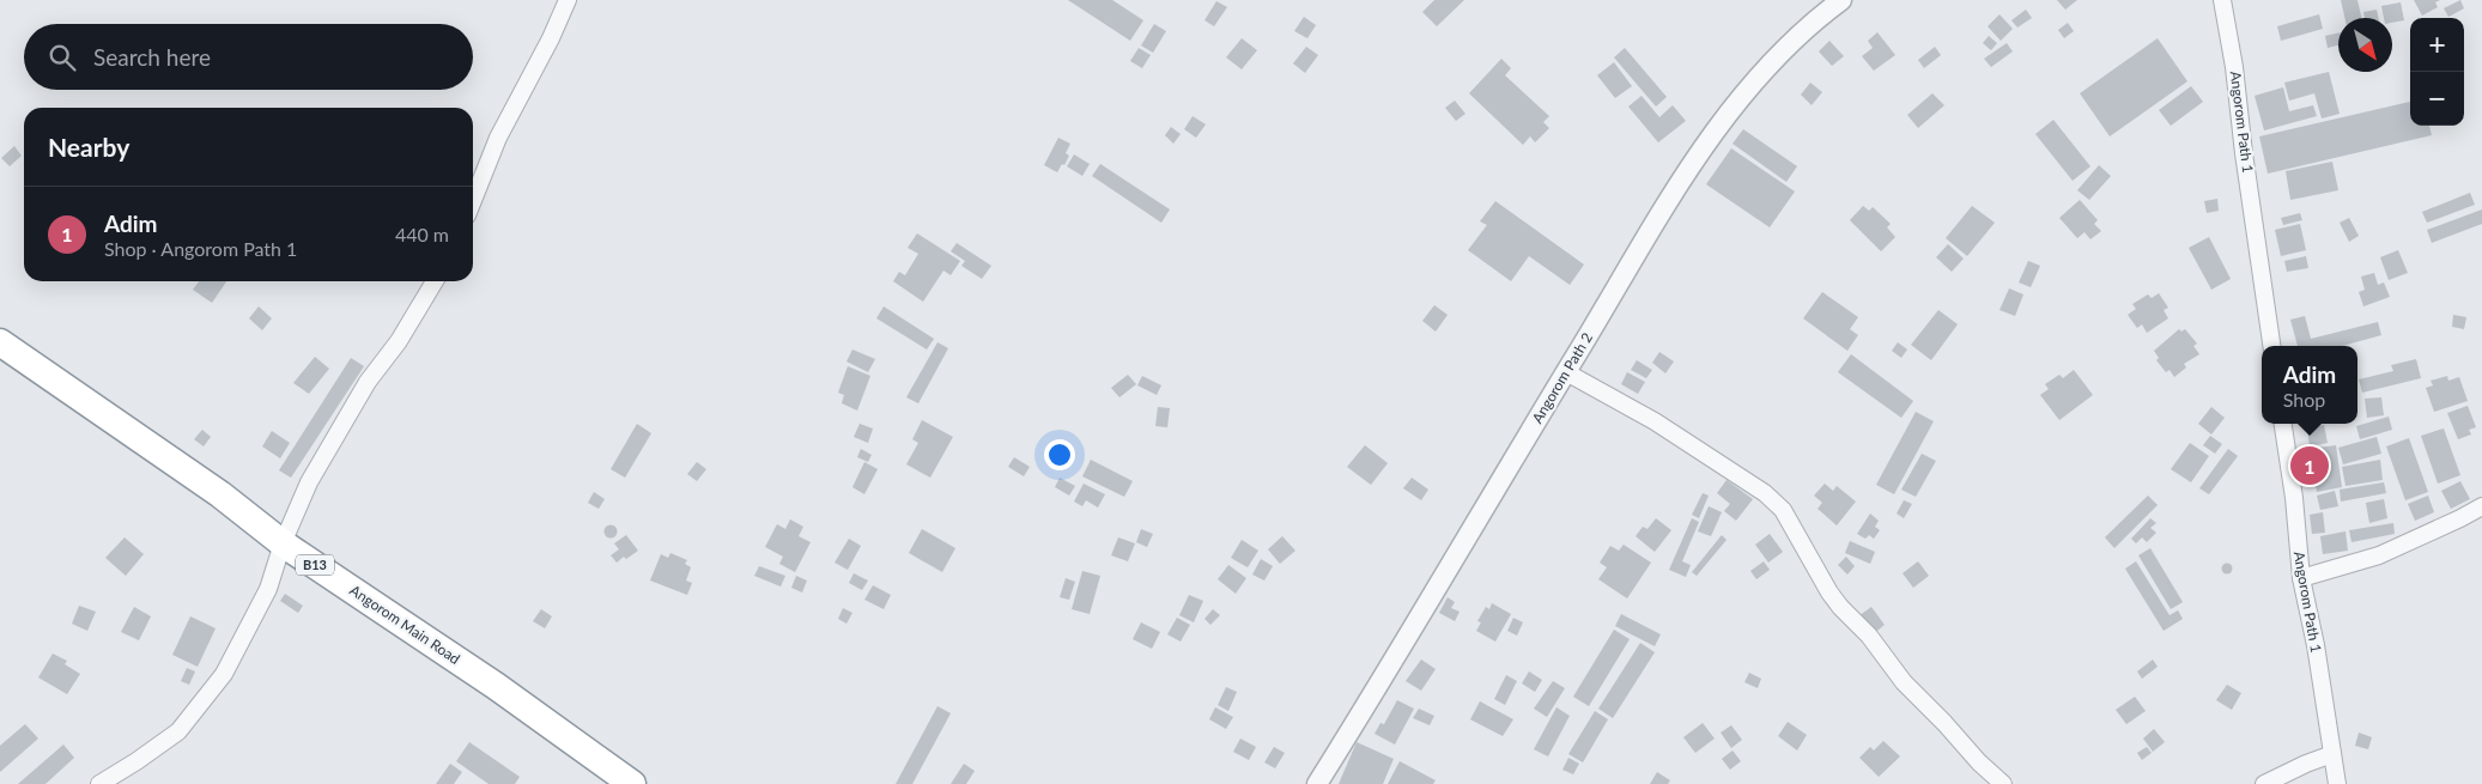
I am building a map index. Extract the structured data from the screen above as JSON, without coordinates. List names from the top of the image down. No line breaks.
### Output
{"streets":{"highway":["B13","Angorom Main Road"],"street":["Angorom Path 1","Angorom Path 2"]},"north":"bottom right","page":{"map_buttons":["+","−"],"search":"Search here","heading":"Nearby","list":[{"mark":"1","name":"Adim","note":"Shop · Angorom Path 1","value":"440 m"}],"popup":["Adim","Shop"],"pins":"1"}}
